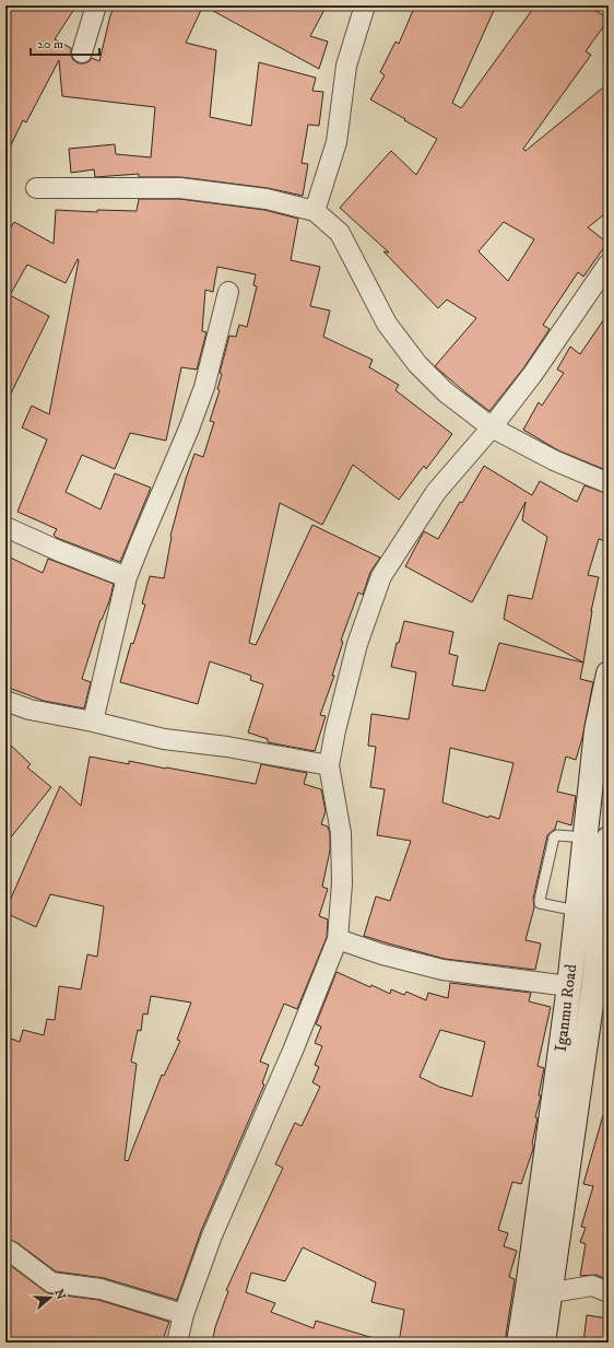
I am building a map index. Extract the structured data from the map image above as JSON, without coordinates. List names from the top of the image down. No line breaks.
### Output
{"streets":{"main road":["Iganmu Road"]},"scale_bar":"20 m","north":"right"}
